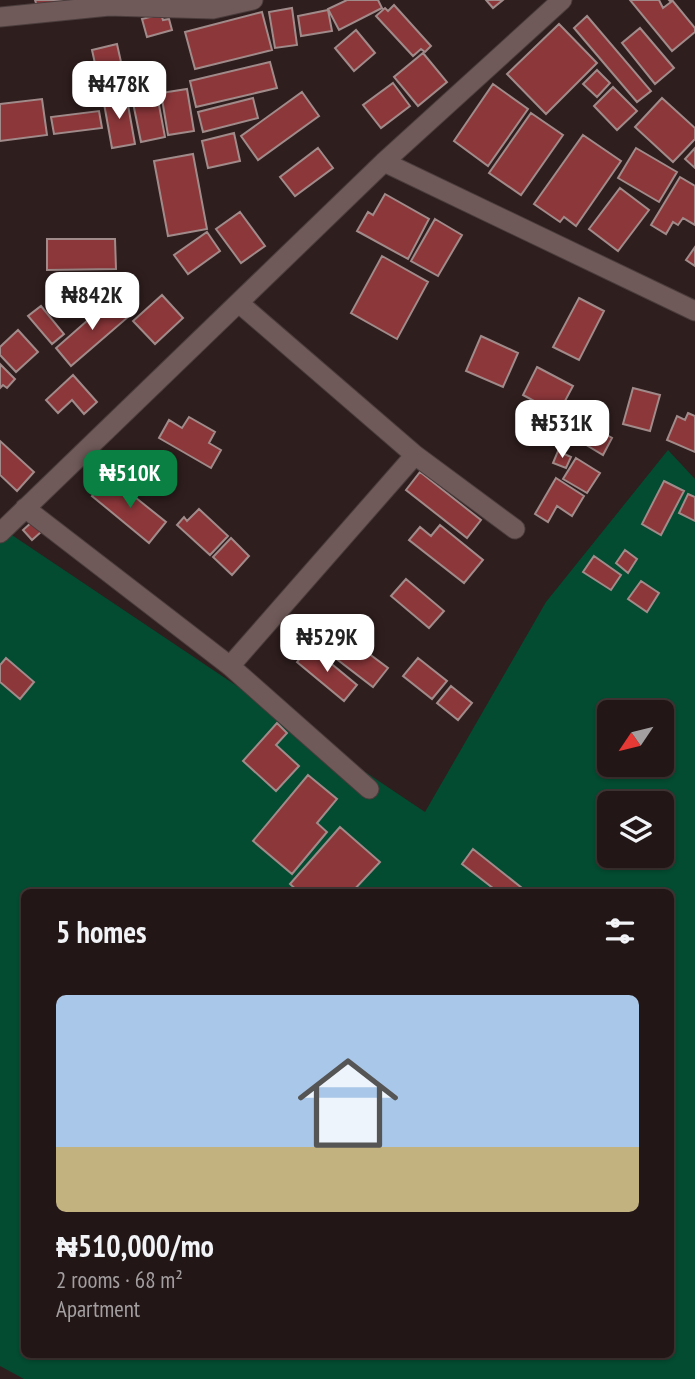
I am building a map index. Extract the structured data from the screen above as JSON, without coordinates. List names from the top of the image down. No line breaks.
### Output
{"north":"bottom left","page":{"price":["₦478K","₦842K","₦531K","₦510K","₦529K"],"heading":"5 homes","list":[{"name":"₦510,000/mo","note":"2 rooms · 68 m² · Apartment"}]}}
